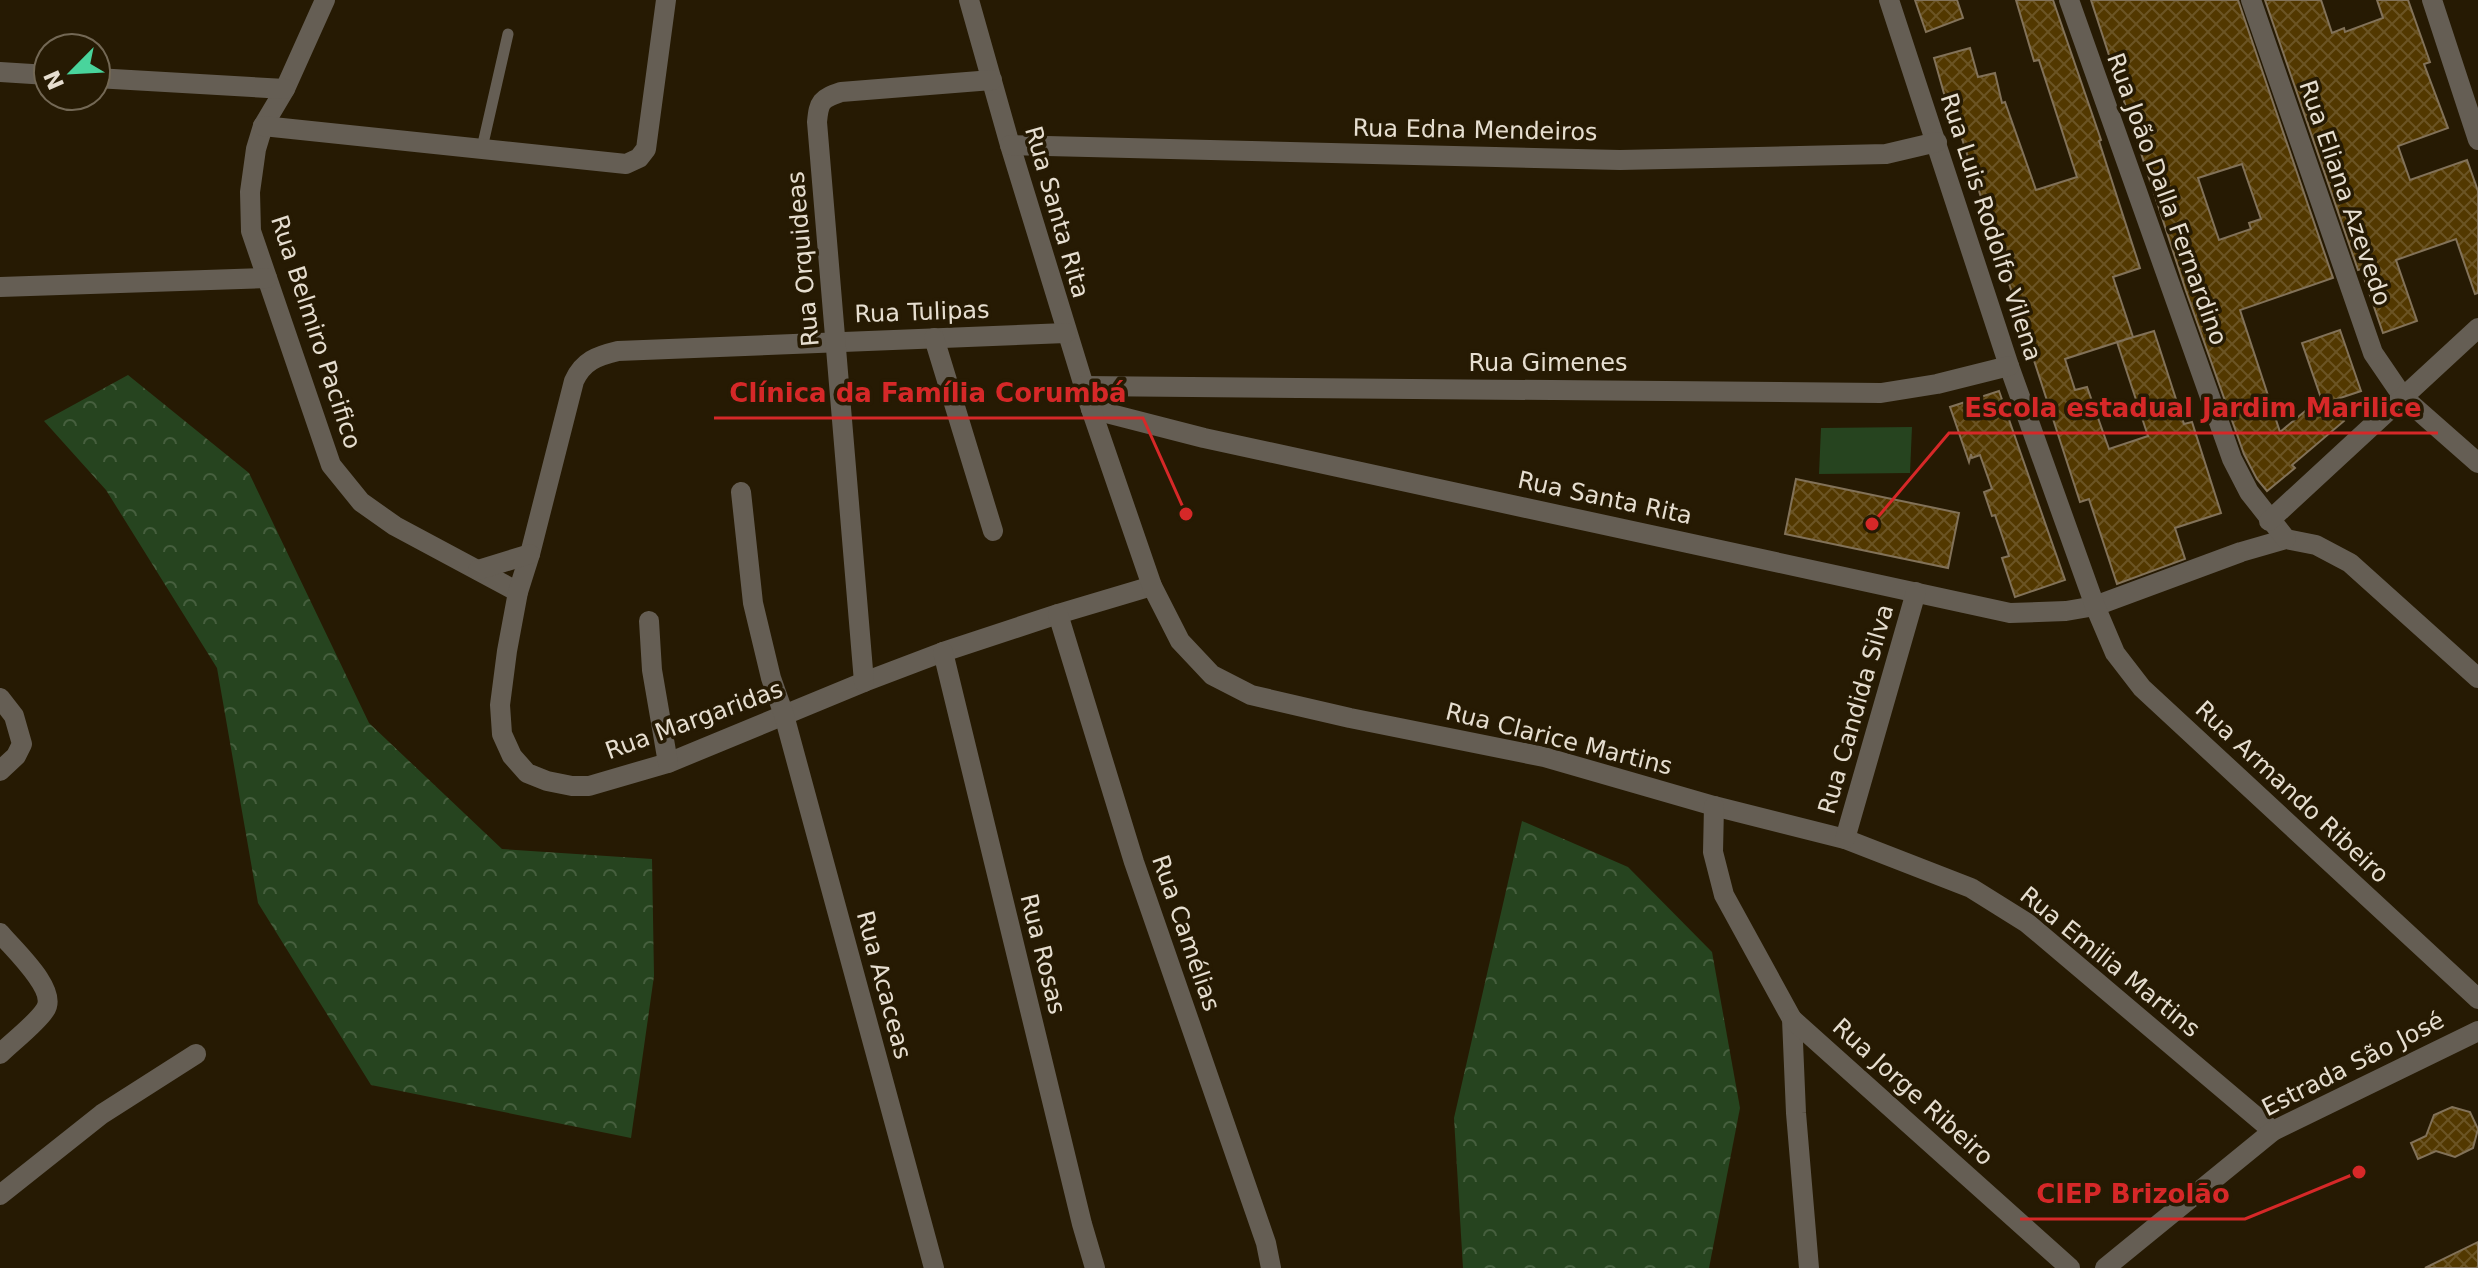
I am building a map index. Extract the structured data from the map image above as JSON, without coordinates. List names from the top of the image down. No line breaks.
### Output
{"streets":{"street":["Rua Edna Mendeiros","Rua Eliana Azevedo","Rua João Dalla Fernardino","Rua Santa Rita","Rua Luis Rodolfo Vilena","Rua Orquideas","Rua Tulipas","Rua Belmiro Pacifico","Rua Gimenes","Rua Candida Silva","Rua Margaridas","Rua Clarice Martins","Rua Armando Ribeiro","Rua Camélias","Rua Rosas","Rua Emilia Martins","Rua Acaceas","Estrada São José","Rua Jorge Ribeiro"]},"crossings":[["Rua Edna Mendeiros","Rua Santa Rita"],["Rua Edna Mendeiros","Rua Luis Rodolfo Vilena"],["Rua João Dalla Fernardino","Rua Santa Rita"],["Rua Santa Rita","Rua Luis Rodolfo Vilena"],["Rua Santa Rita","Rua Orquideas"],["Rua Santa Rita","Rua Tulipas"],["Rua Santa Rita","Rua Gimenes"],["Rua Santa Rita","Rua Candida Silva"],["Rua Santa Rita","Rua Clarice Martins"],["Rua Santa Rita","Rua Armando Ribeiro"],["Rua Luis Rodolfo Vilena","Rua Gimenes"],["Rua Luis Rodolfo Vilena","Rua Armando Ribeiro"],["Rua Orquideas","Rua Tulipas"],["Rua Orquideas","Rua Margaridas"],["Rua Tulipas","Rua Margaridas"],["Rua Belmiro Pacifico","Rua Margaridas"],["Rua Candida Silva","Rua Emilia Martins"],["Rua Margaridas","Rua Clarice Martins"],["Rua Margaridas","Rua Camélias"],["Rua Margaridas","Rua Rosas"],["Rua Margaridas","Rua Acaceas"],["Rua Clarice Martins","Rua Emilia Martins"],["Rua Emilia Martins","Estrada São José"]],"places":["Clínica da Família Corumbá","Escola estadual Jardim Marilice","CIEP Brizolão"],"north":"bottom left"}
